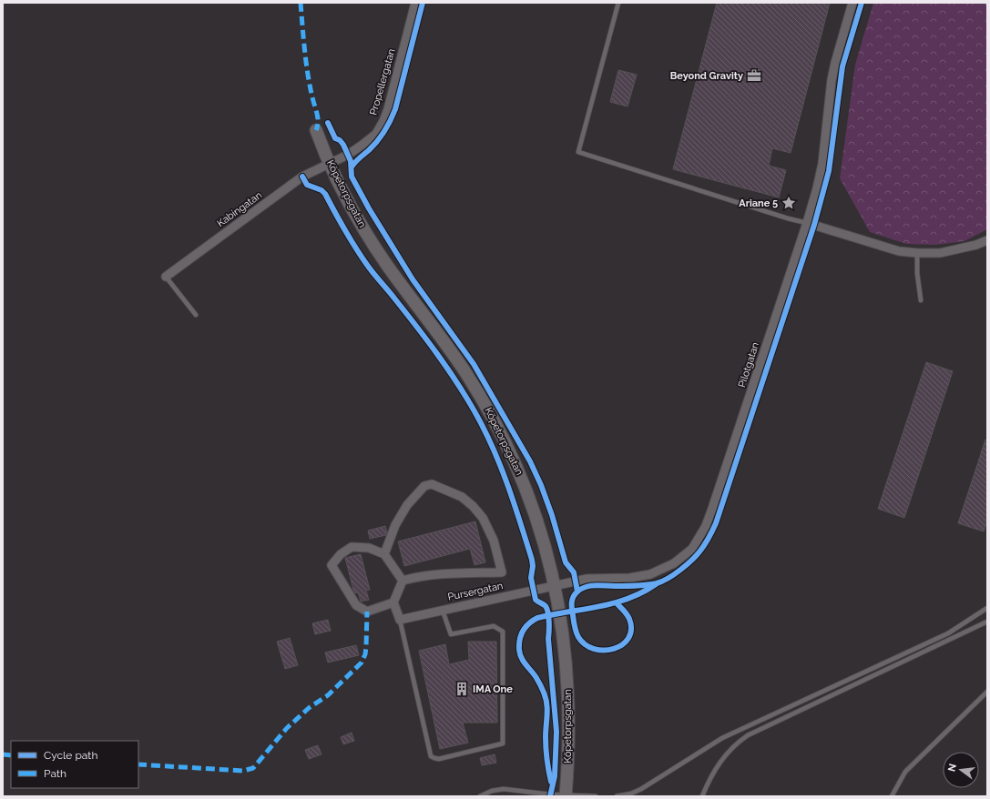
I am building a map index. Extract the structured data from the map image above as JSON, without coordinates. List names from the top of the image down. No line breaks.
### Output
{"streets":{"street":["Propellergatan","Köpetorpsgatan","Kabingatan","Pilotgatan","Pursergatan"]},"crossings":[["Propellergatan","Köpetorpsgatan"],["Propellergatan","Kabingatan"],["Köpetorpsgatan","Kabingatan"],["Köpetorpsgatan","Pilotgatan"],["Köpetorpsgatan","Pursergatan"],["Pilotgatan","Pursergatan"]],"places":{"office":["Beyond Gravity"],"place":["Ariane 5"],"building":["IMA One"]},"legend":["Cycle path","Path"],"north":"left"}
